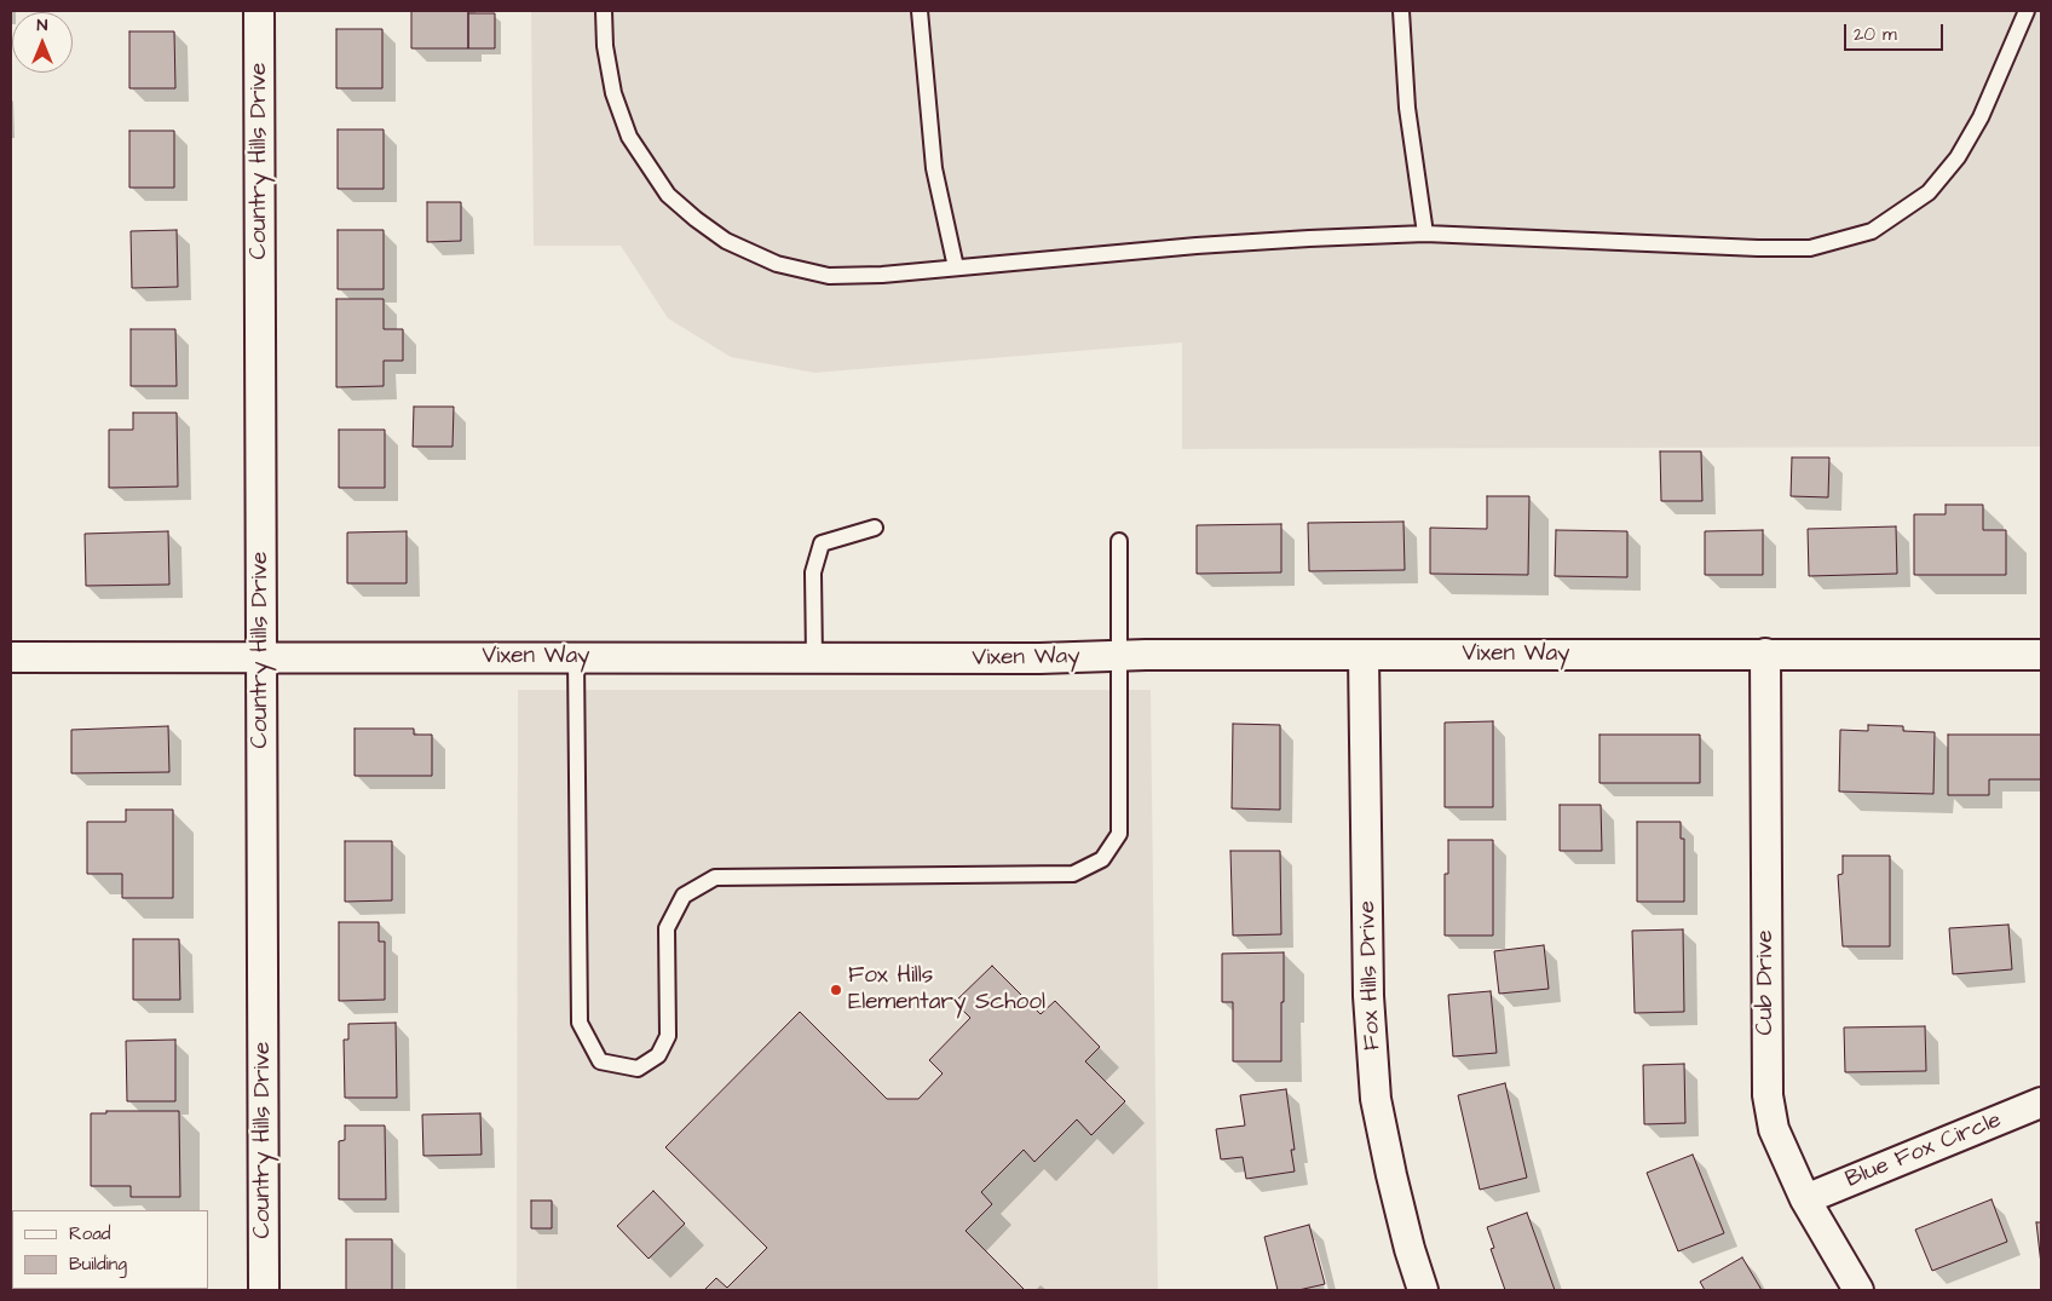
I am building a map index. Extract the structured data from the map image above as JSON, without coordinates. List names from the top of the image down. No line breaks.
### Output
{"streets":{"street":["Country Hills Drive","Vixen Way","Fox Hills Drive","Cub Drive","Blue Fox Circle"]},"crossings":[["Country Hills Drive","Vixen Way"],["Vixen Way","Fox Hills Drive"],["Vixen Way","Cub Drive"],["Cub Drive","Blue Fox Circle"]],"places":["Fox Hills Elementary School"],"legend":["Road","Building"],"scale_bar":"20 m","north":"top"}
